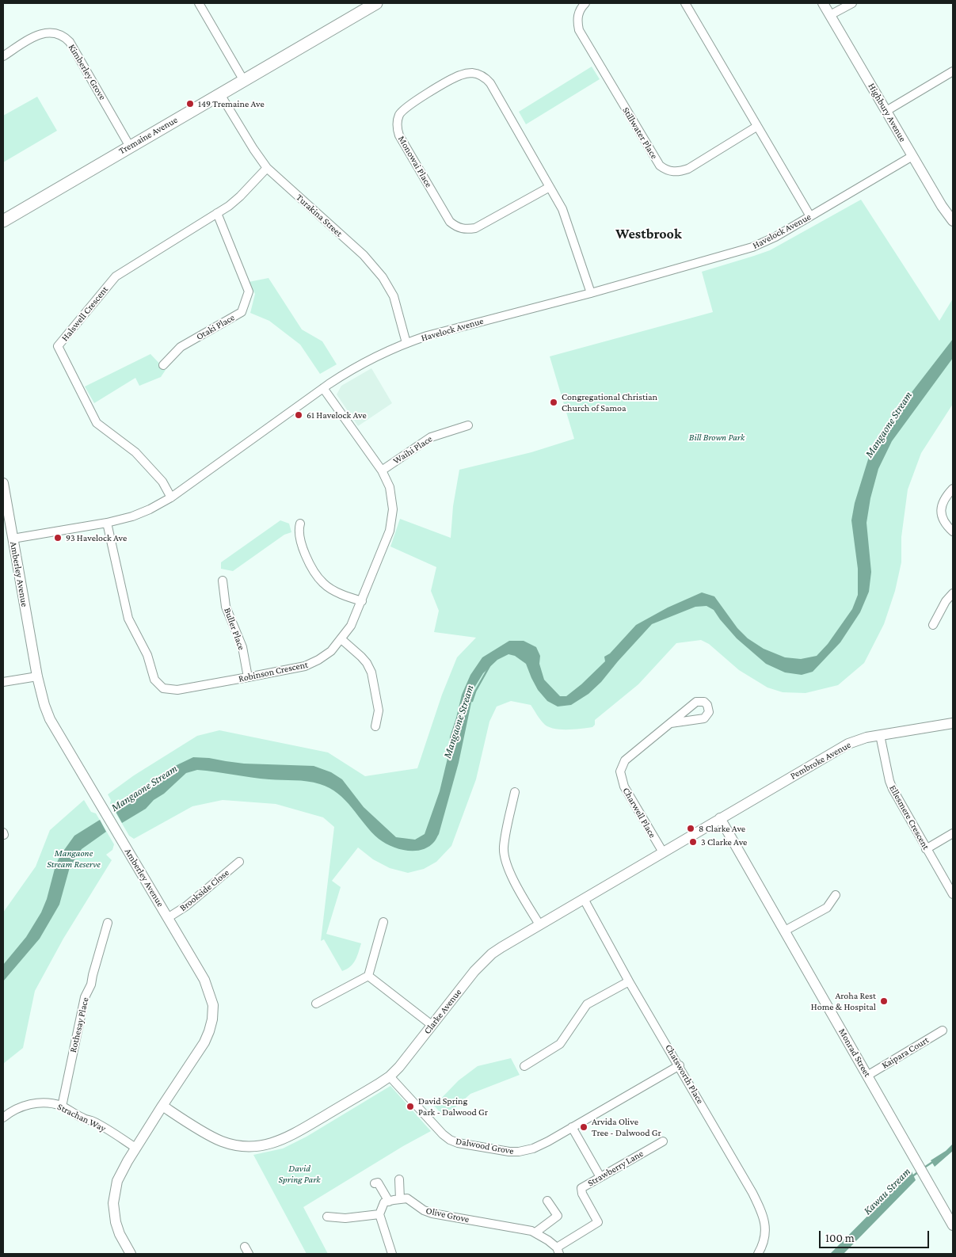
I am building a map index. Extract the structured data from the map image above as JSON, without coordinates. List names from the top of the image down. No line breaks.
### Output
{"streets":{"main road":["Tremaine Avenue"],"street":["Kimberley Grove","Highbury Avenue","Stillwater Place","Monowai Place","Turakina Street","Havelock Avenue","Halswell Crescent","Otaki Place","Waihi Place","Amberley Avenue","Buller Place","Robinson Crescent","Pembroke Avenue","Charwell Place","Ellesmere Crescent","Brookside Close","Clarke Avenue","Rothesay Place","Monrad Street","Kaipara Court","Chatsworth Place","Strachan Way","Dalwood Grove","Strawberry Lane","Olive Grove"]},"crossings":[["Kimberley Grove","Tremaine Avenue"],["Highbury Avenue","Havelock Avenue"],["Tremaine Avenue","Turakina Street"],["Monowai Place","Havelock Avenue"],["Turakina Street","Havelock Avenue"],["Turakina Street","Halswell Crescent"],["Havelock Avenue","Halswell Crescent"],["Havelock Avenue","Amberley Avenue"],["Havelock Avenue","Robinson Crescent"],["Halswell Crescent","Otaki Place"],["Waihi Place","Robinson Crescent"],["Amberley Avenue","Brookside Close"],["Amberley Avenue","Clarke Avenue"],["Amberley Avenue","Strachan Way"],["Buller Place","Robinson Crescent"],["Pembroke Avenue","Ellesmere Crescent"],["Pembroke Avenue","Clarke Avenue"],["Pembroke Avenue","Monrad Street"],["Charwell Place","Clarke Avenue"],["Clarke Avenue","Monrad Street"],["Clarke Avenue","Chatsworth Place"],["Clarke Avenue","Dalwood Grove"],["Rothesay Place","Strachan Way"],["Monrad Street","Kaipara Court"],["Chatsworth Place","Dalwood Grove"],["Strawberry Lane","Olive Grove"]],"districts":["Westbrook"],"water":["Mangaone Stream","Kawau Stream"],"parks":["Bill Brown Park","Mangaone Stream Reserve","David Spring Park"],"places":["149 Tremaine Ave","Congregational Christian Church of Samoa","61 Havelock Ave","93 Havelock Ave","8 Clarke Ave","3 Clarke Ave","Aroha Rest Home & Hospital","David Spring Park - Dalwood Gr","Arvida Olive Tree - Dalwood Gr"],"scale_bar":"100 m"}
